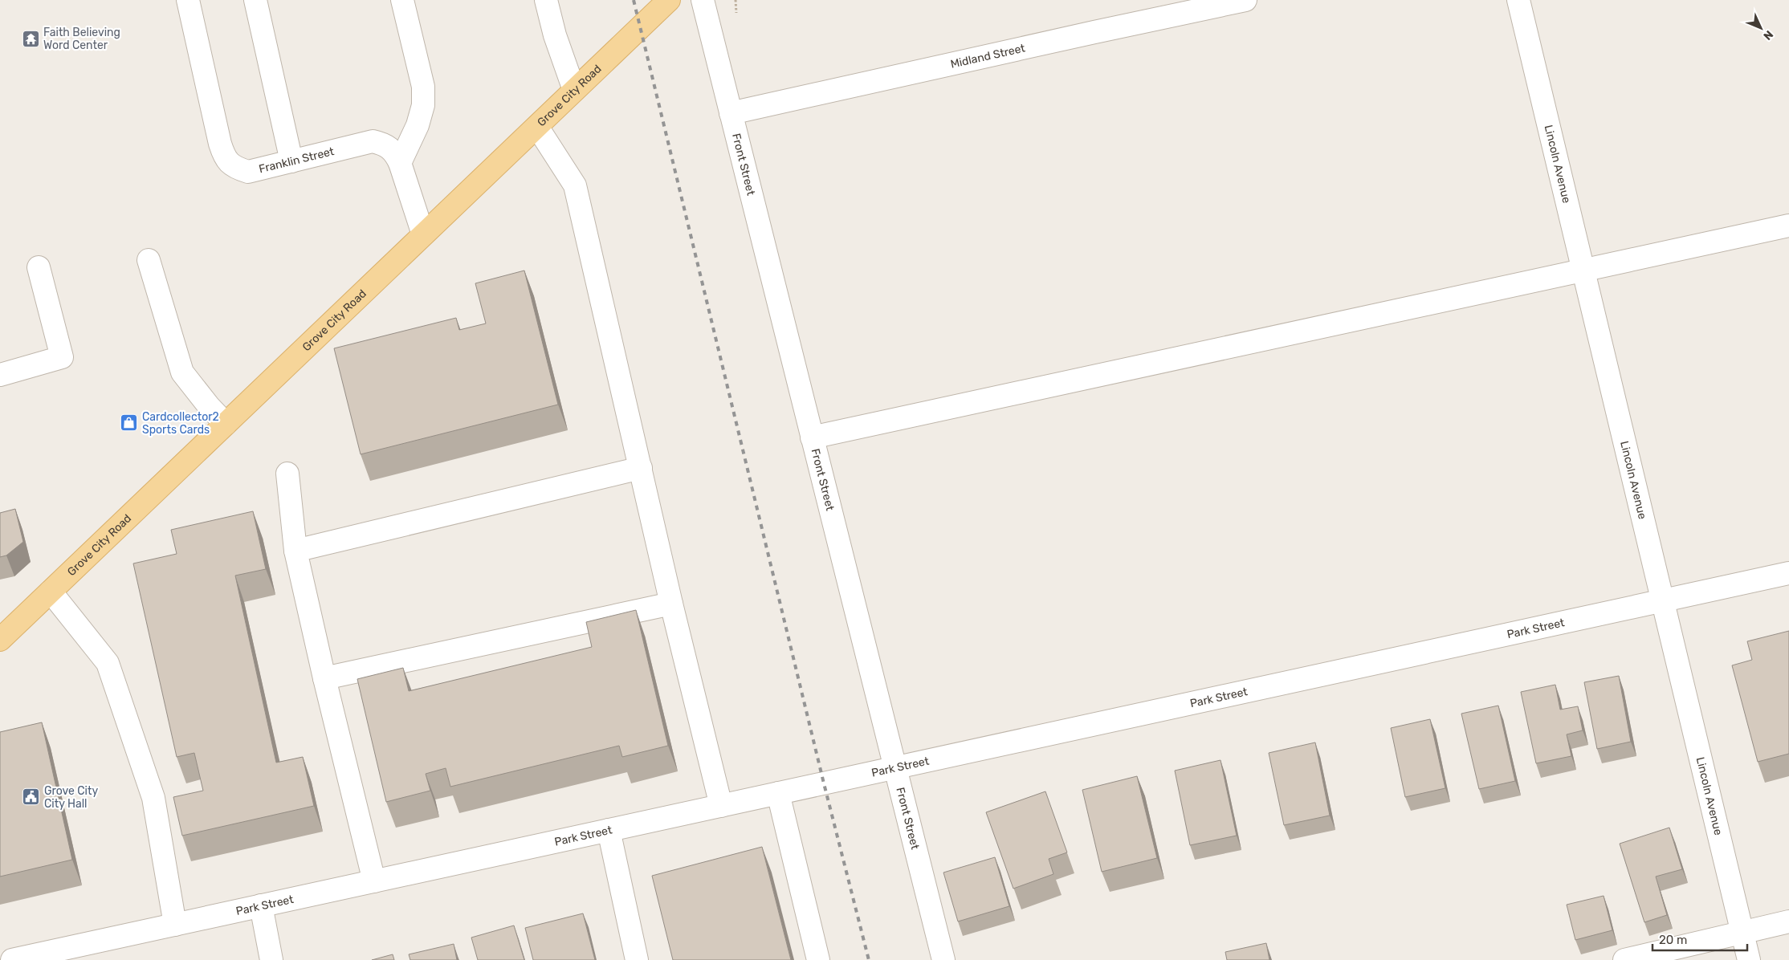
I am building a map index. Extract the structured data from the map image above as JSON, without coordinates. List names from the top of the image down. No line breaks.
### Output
{"streets":{"main road":["Grove City Road"],"street":["Midland Street","Franklin Street","Lincoln Avenue","Front Street","Park Street"]},"crossings":[["Midland Street","Front Street"],["Grove City Road","Franklin Street"],["Lincoln Avenue","Park Street"],["Front Street","Park Street"]],"places":{"temple":["Faith Believing Word Center"],"shop":["Cardcollector2 Sports Cards"],"public building":["Grove City City Hall"]},"scale_bar":"20 m","north":"bottom right"}
